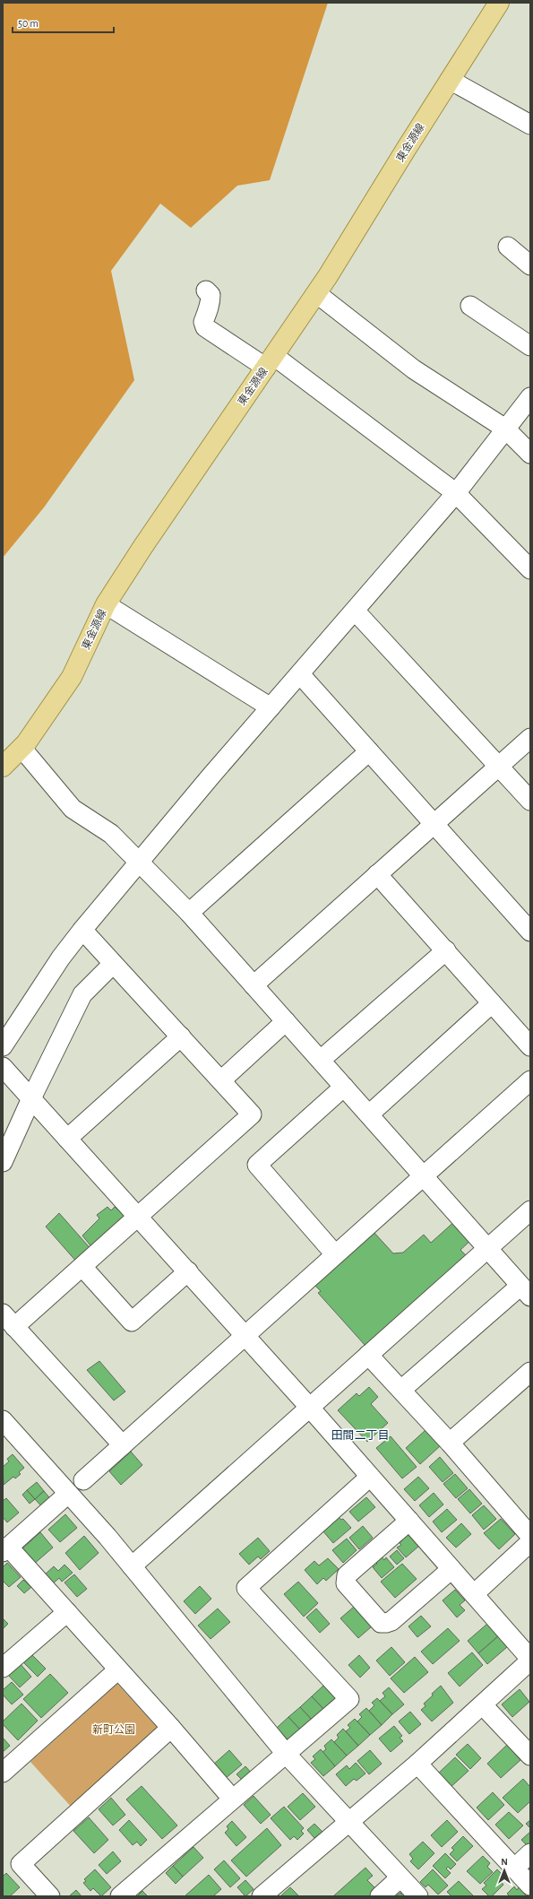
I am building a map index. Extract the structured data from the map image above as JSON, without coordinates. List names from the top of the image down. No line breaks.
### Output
{"streets":{"main road":["東金源線"]},"districts":["田間二丁目"],"parks":["新町公園"],"scale_bar":"50 m","north":"top"}
